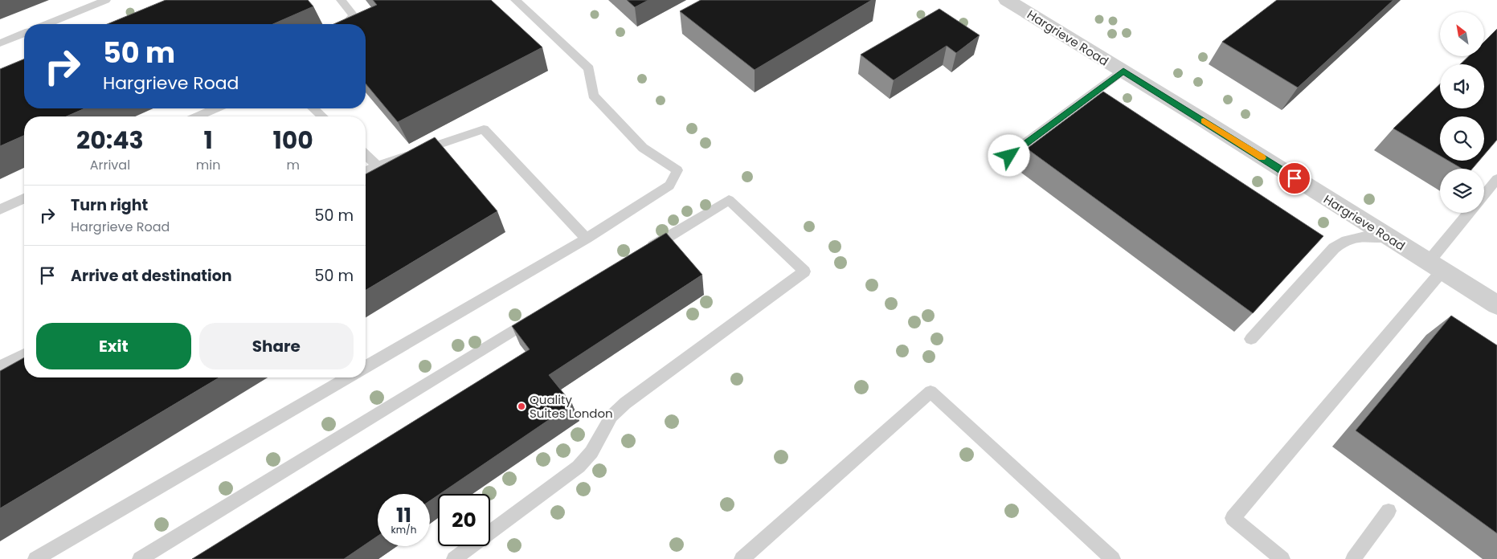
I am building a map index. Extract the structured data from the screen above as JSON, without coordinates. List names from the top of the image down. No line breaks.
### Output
{"streets":{"street":["Hargrieve Road"]},"places":["Quality Suites London"],"north":"top left","page":{"turn":["50 m","Hargrieve Road"],"eta":["20:43","Arrival","1","min","100","m"],"list":[{"name":"Turn right","note":"Hargrieve Road","value":"50 m"},{"name":"Arrive at destination","value":"50 m"}],"buttons":["Exit","Share"],"speed":"11 km/h","limit":"20"}}
